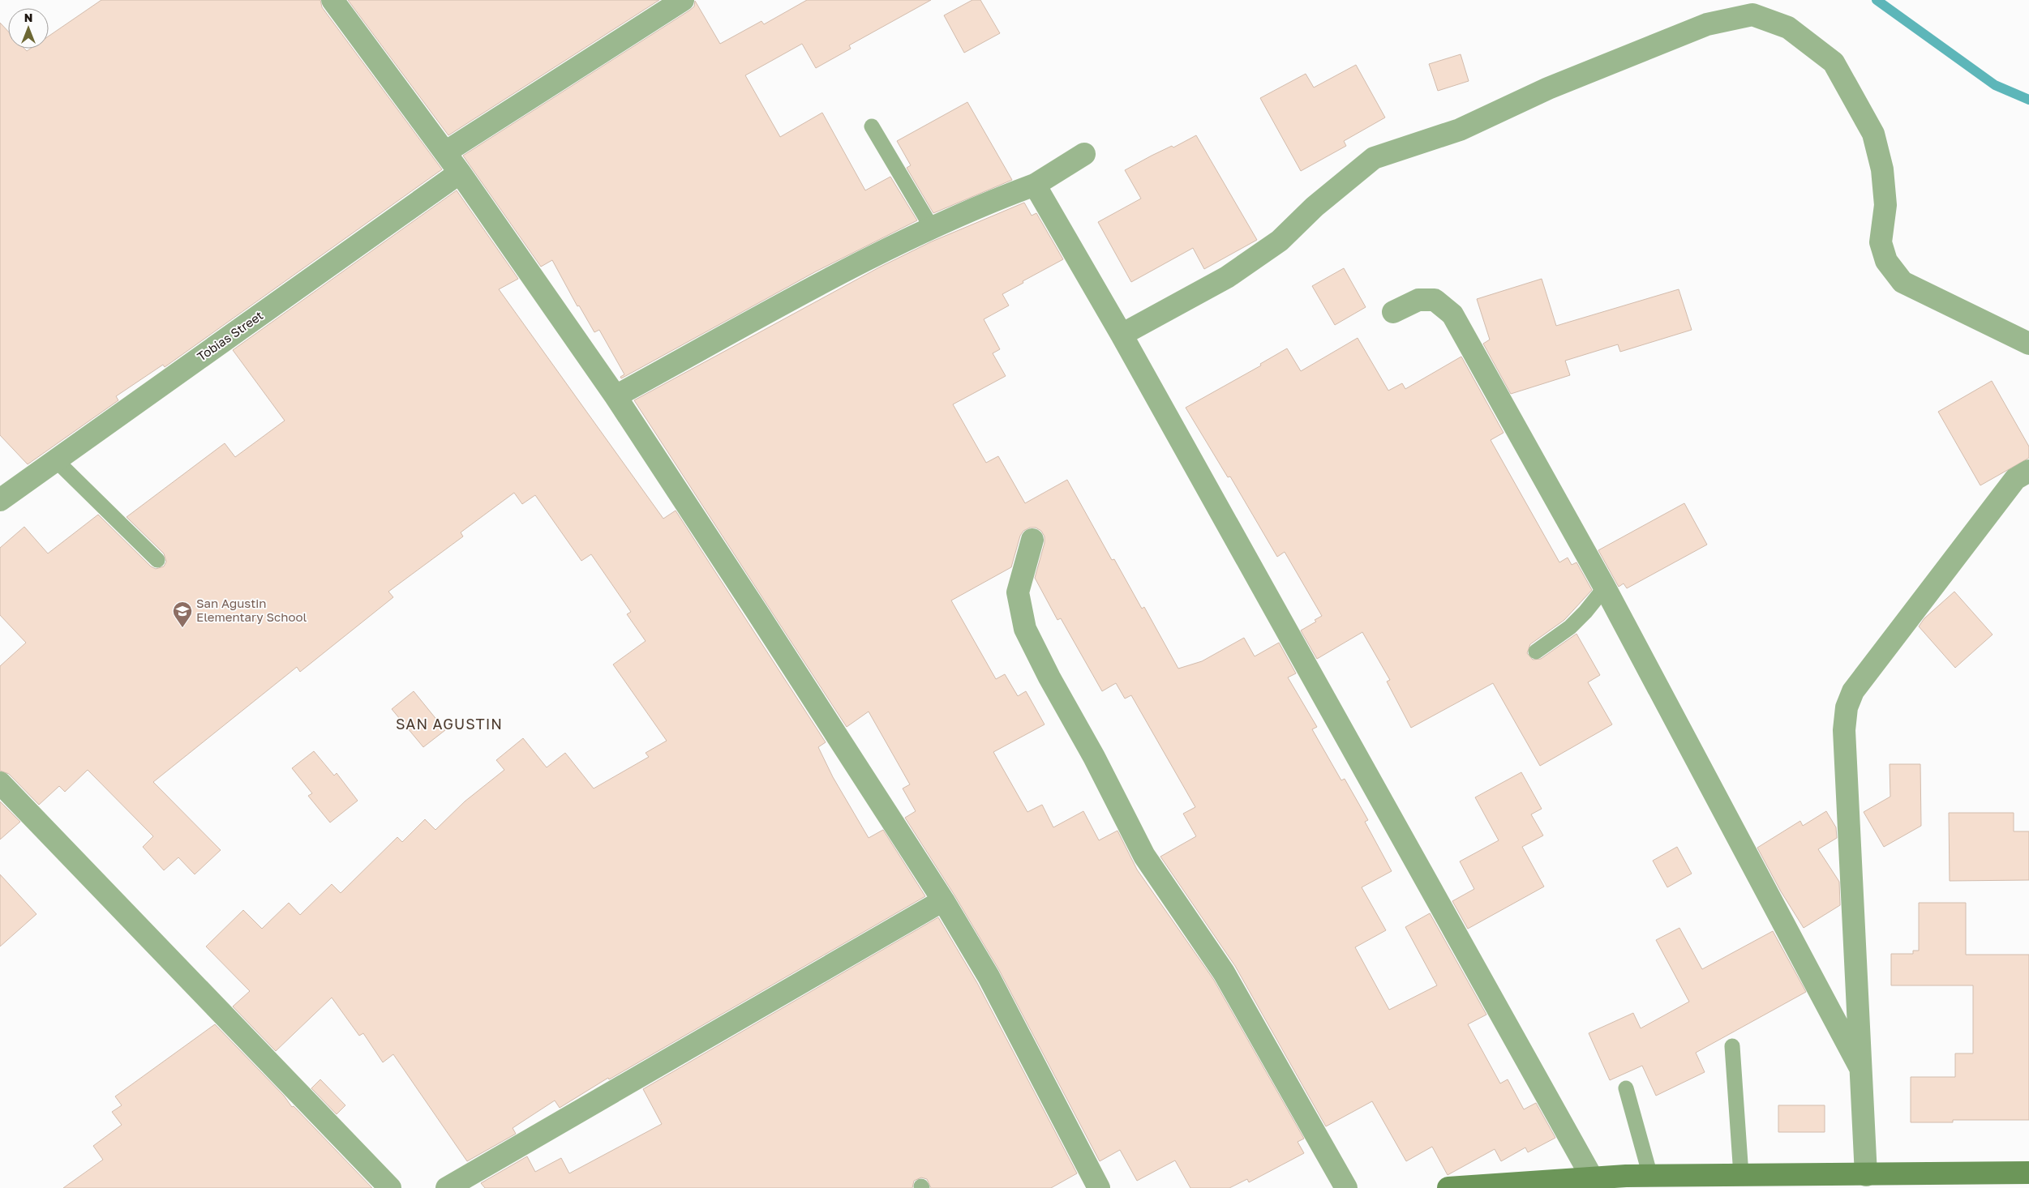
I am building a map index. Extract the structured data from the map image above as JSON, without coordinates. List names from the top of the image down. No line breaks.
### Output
{"streets":{"street":["Tobias Street"]},"districts":["SAN AGUSTIN"],"places":{"school or university":["San Agustin Elementary School"]},"north":"top"}
